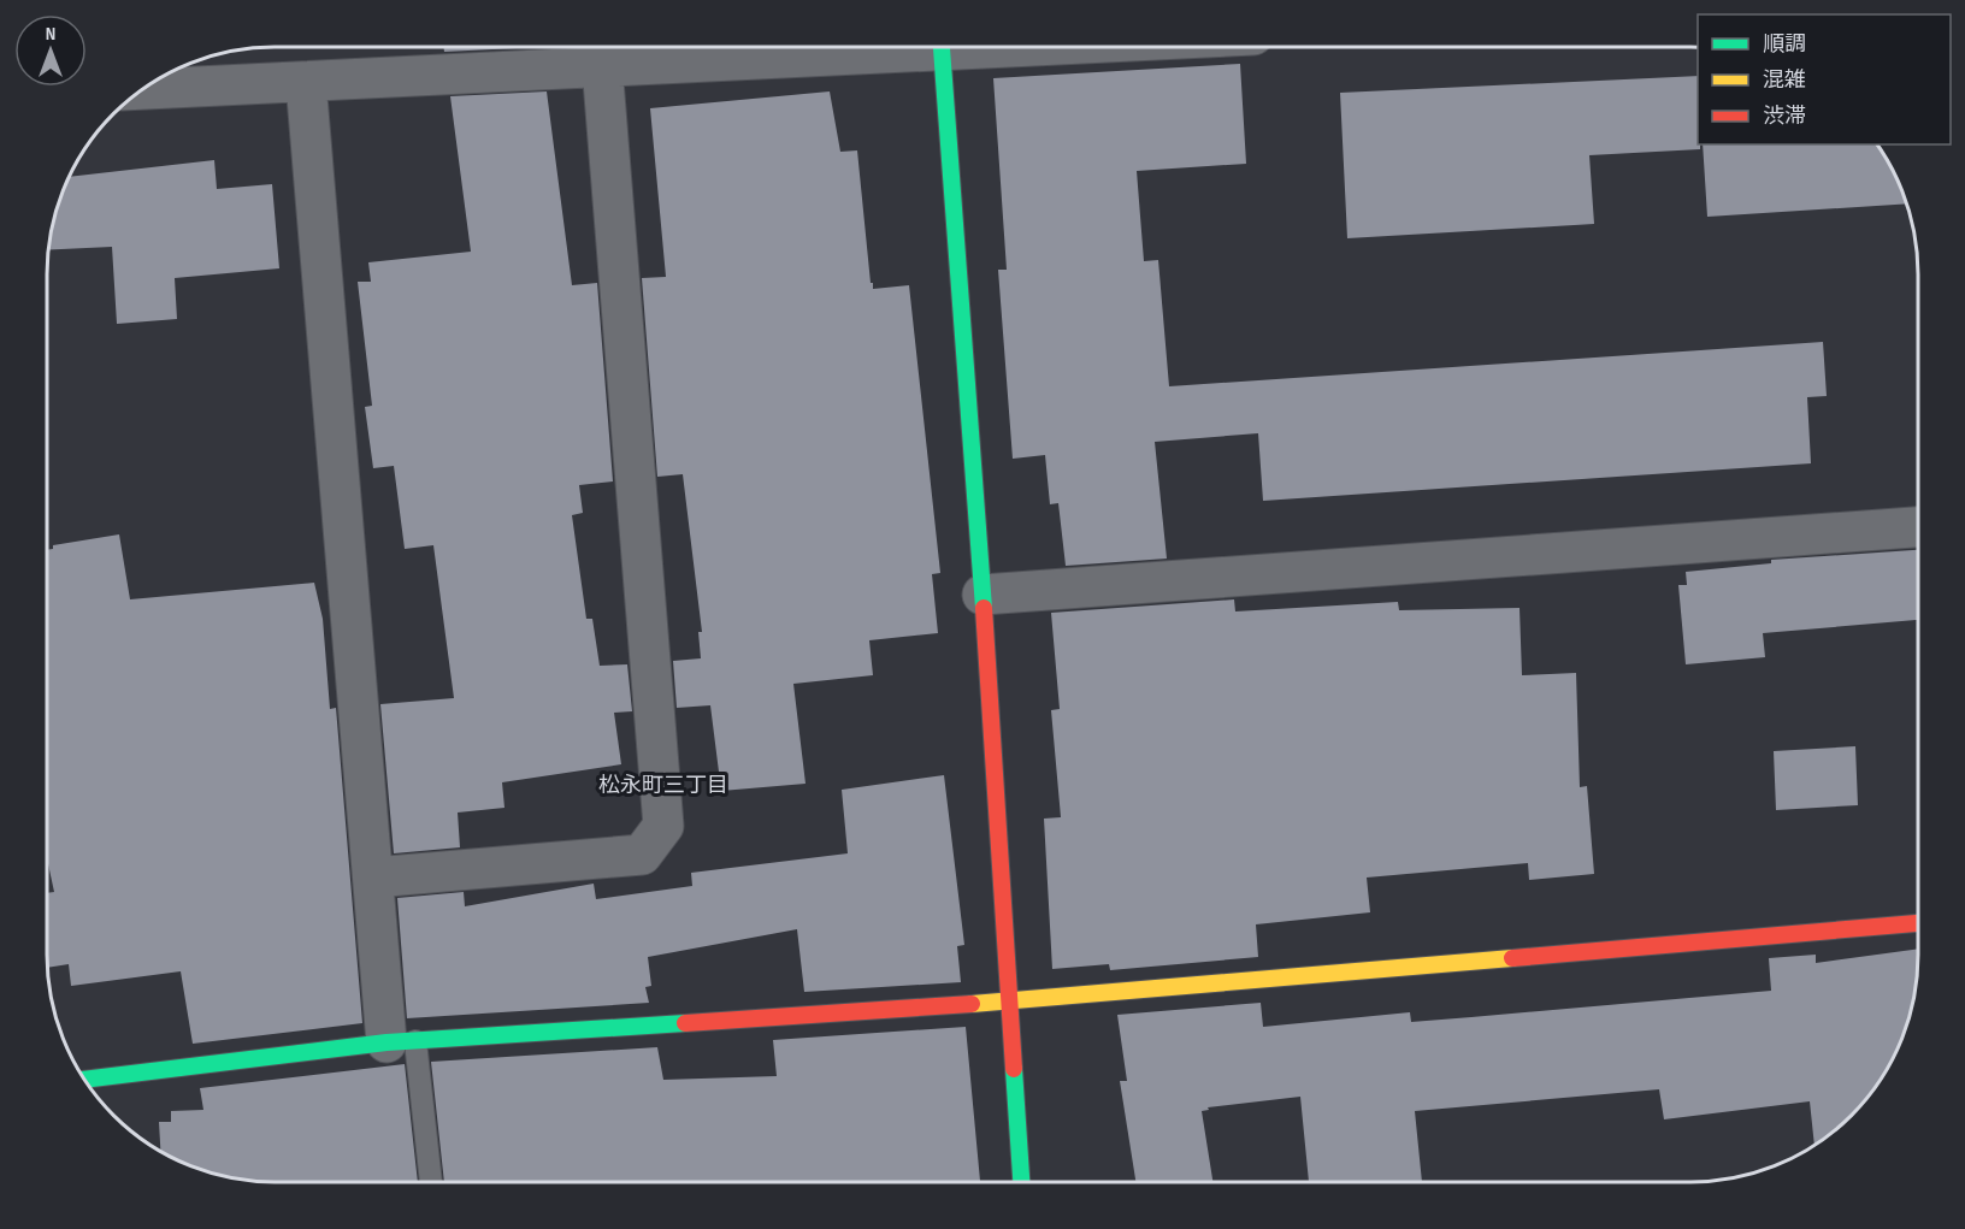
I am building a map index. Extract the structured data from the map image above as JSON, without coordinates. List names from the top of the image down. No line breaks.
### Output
{"districts":["松永町三丁目"],"legend":["順調","混雑","渋滞"],"north":"top"}
